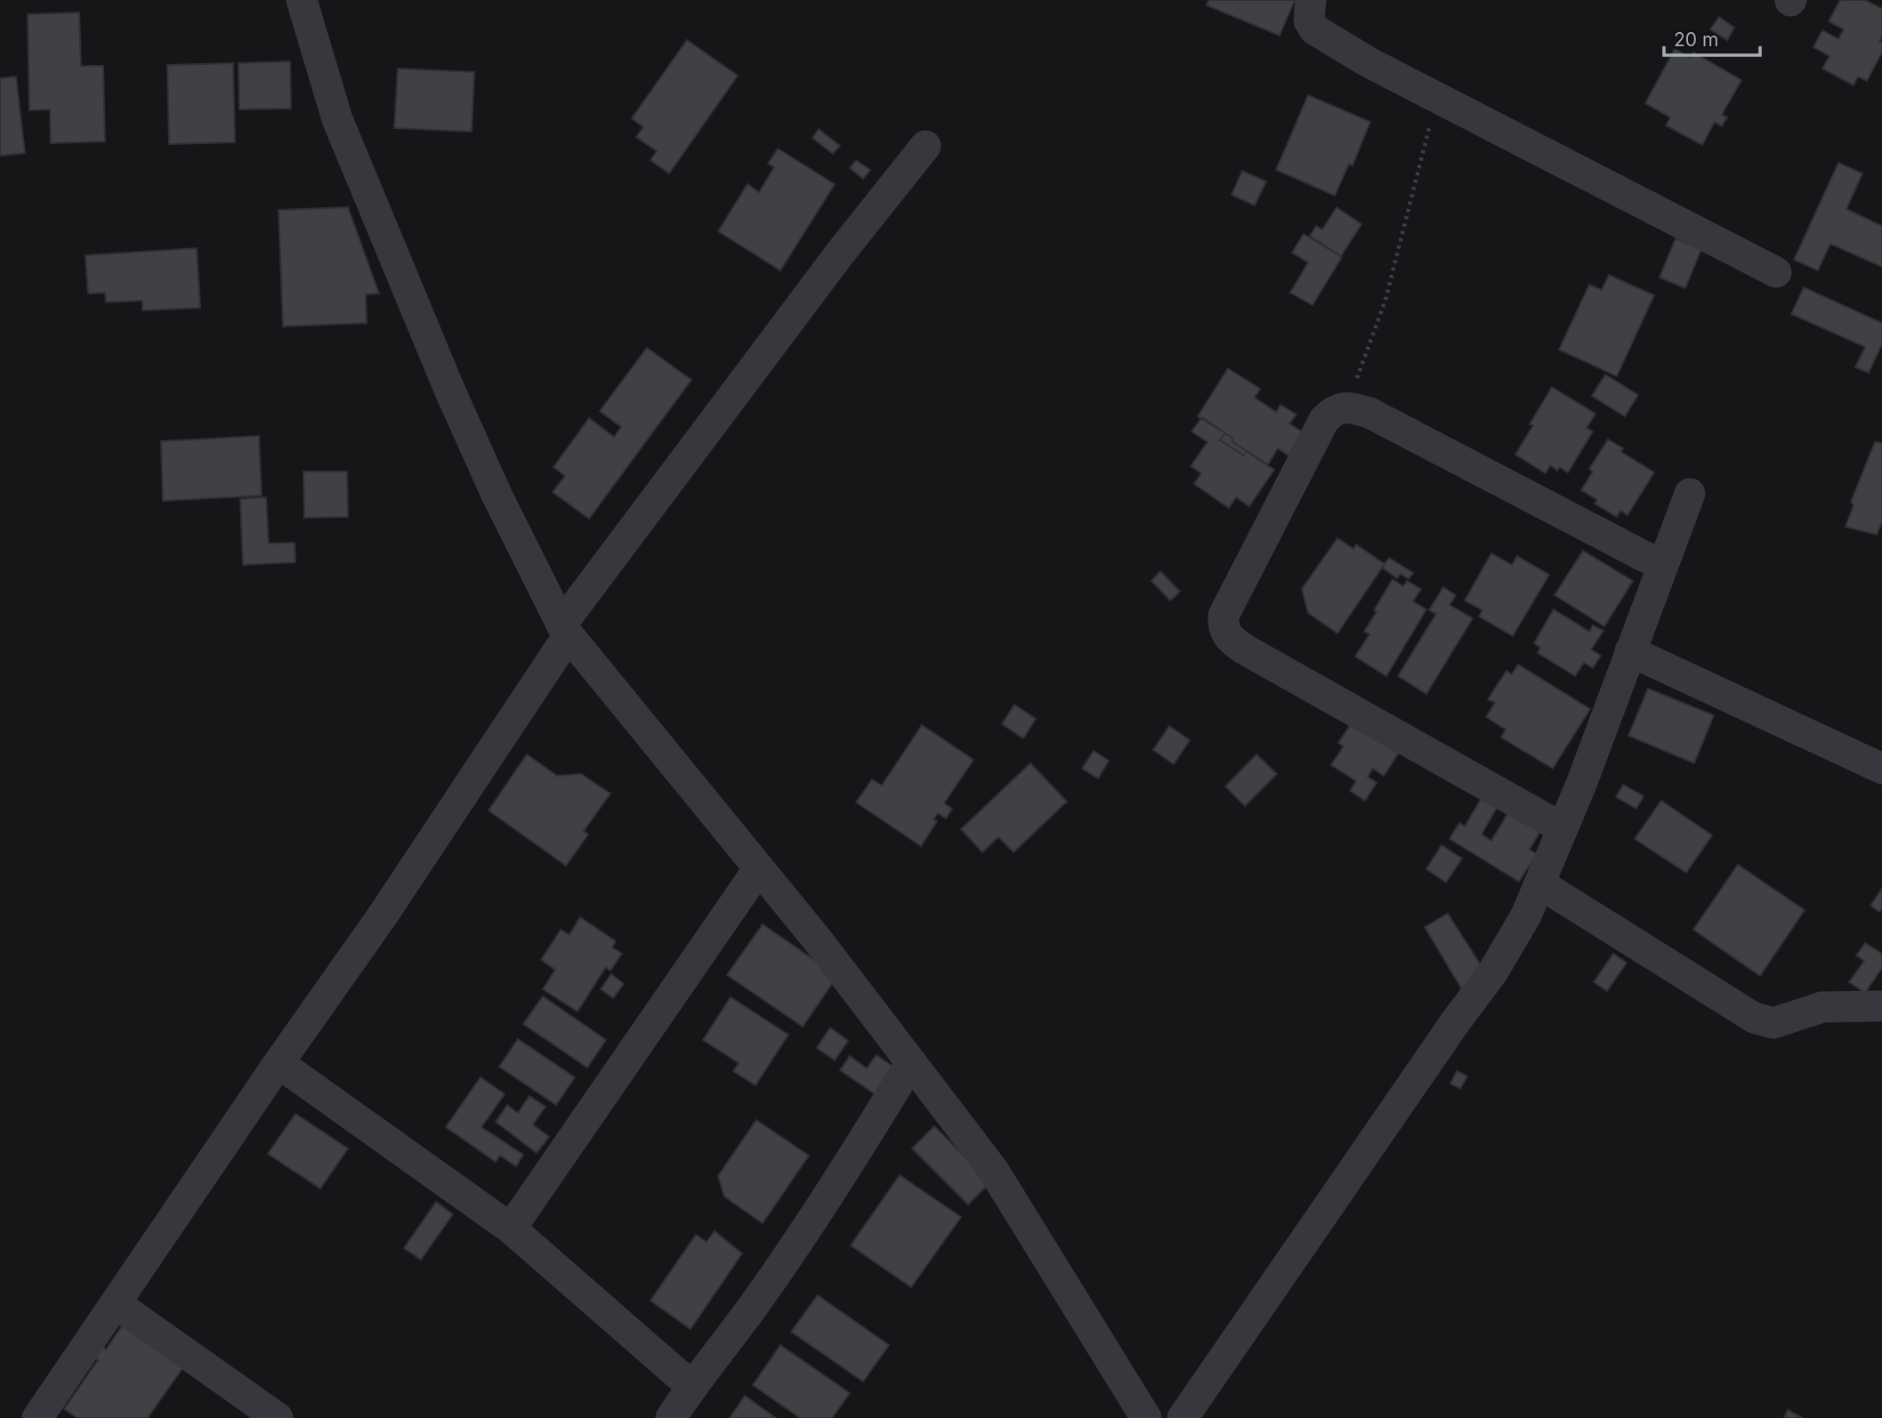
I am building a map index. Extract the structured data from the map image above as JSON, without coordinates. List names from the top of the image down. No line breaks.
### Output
{"scale_bar":"20 m"}
